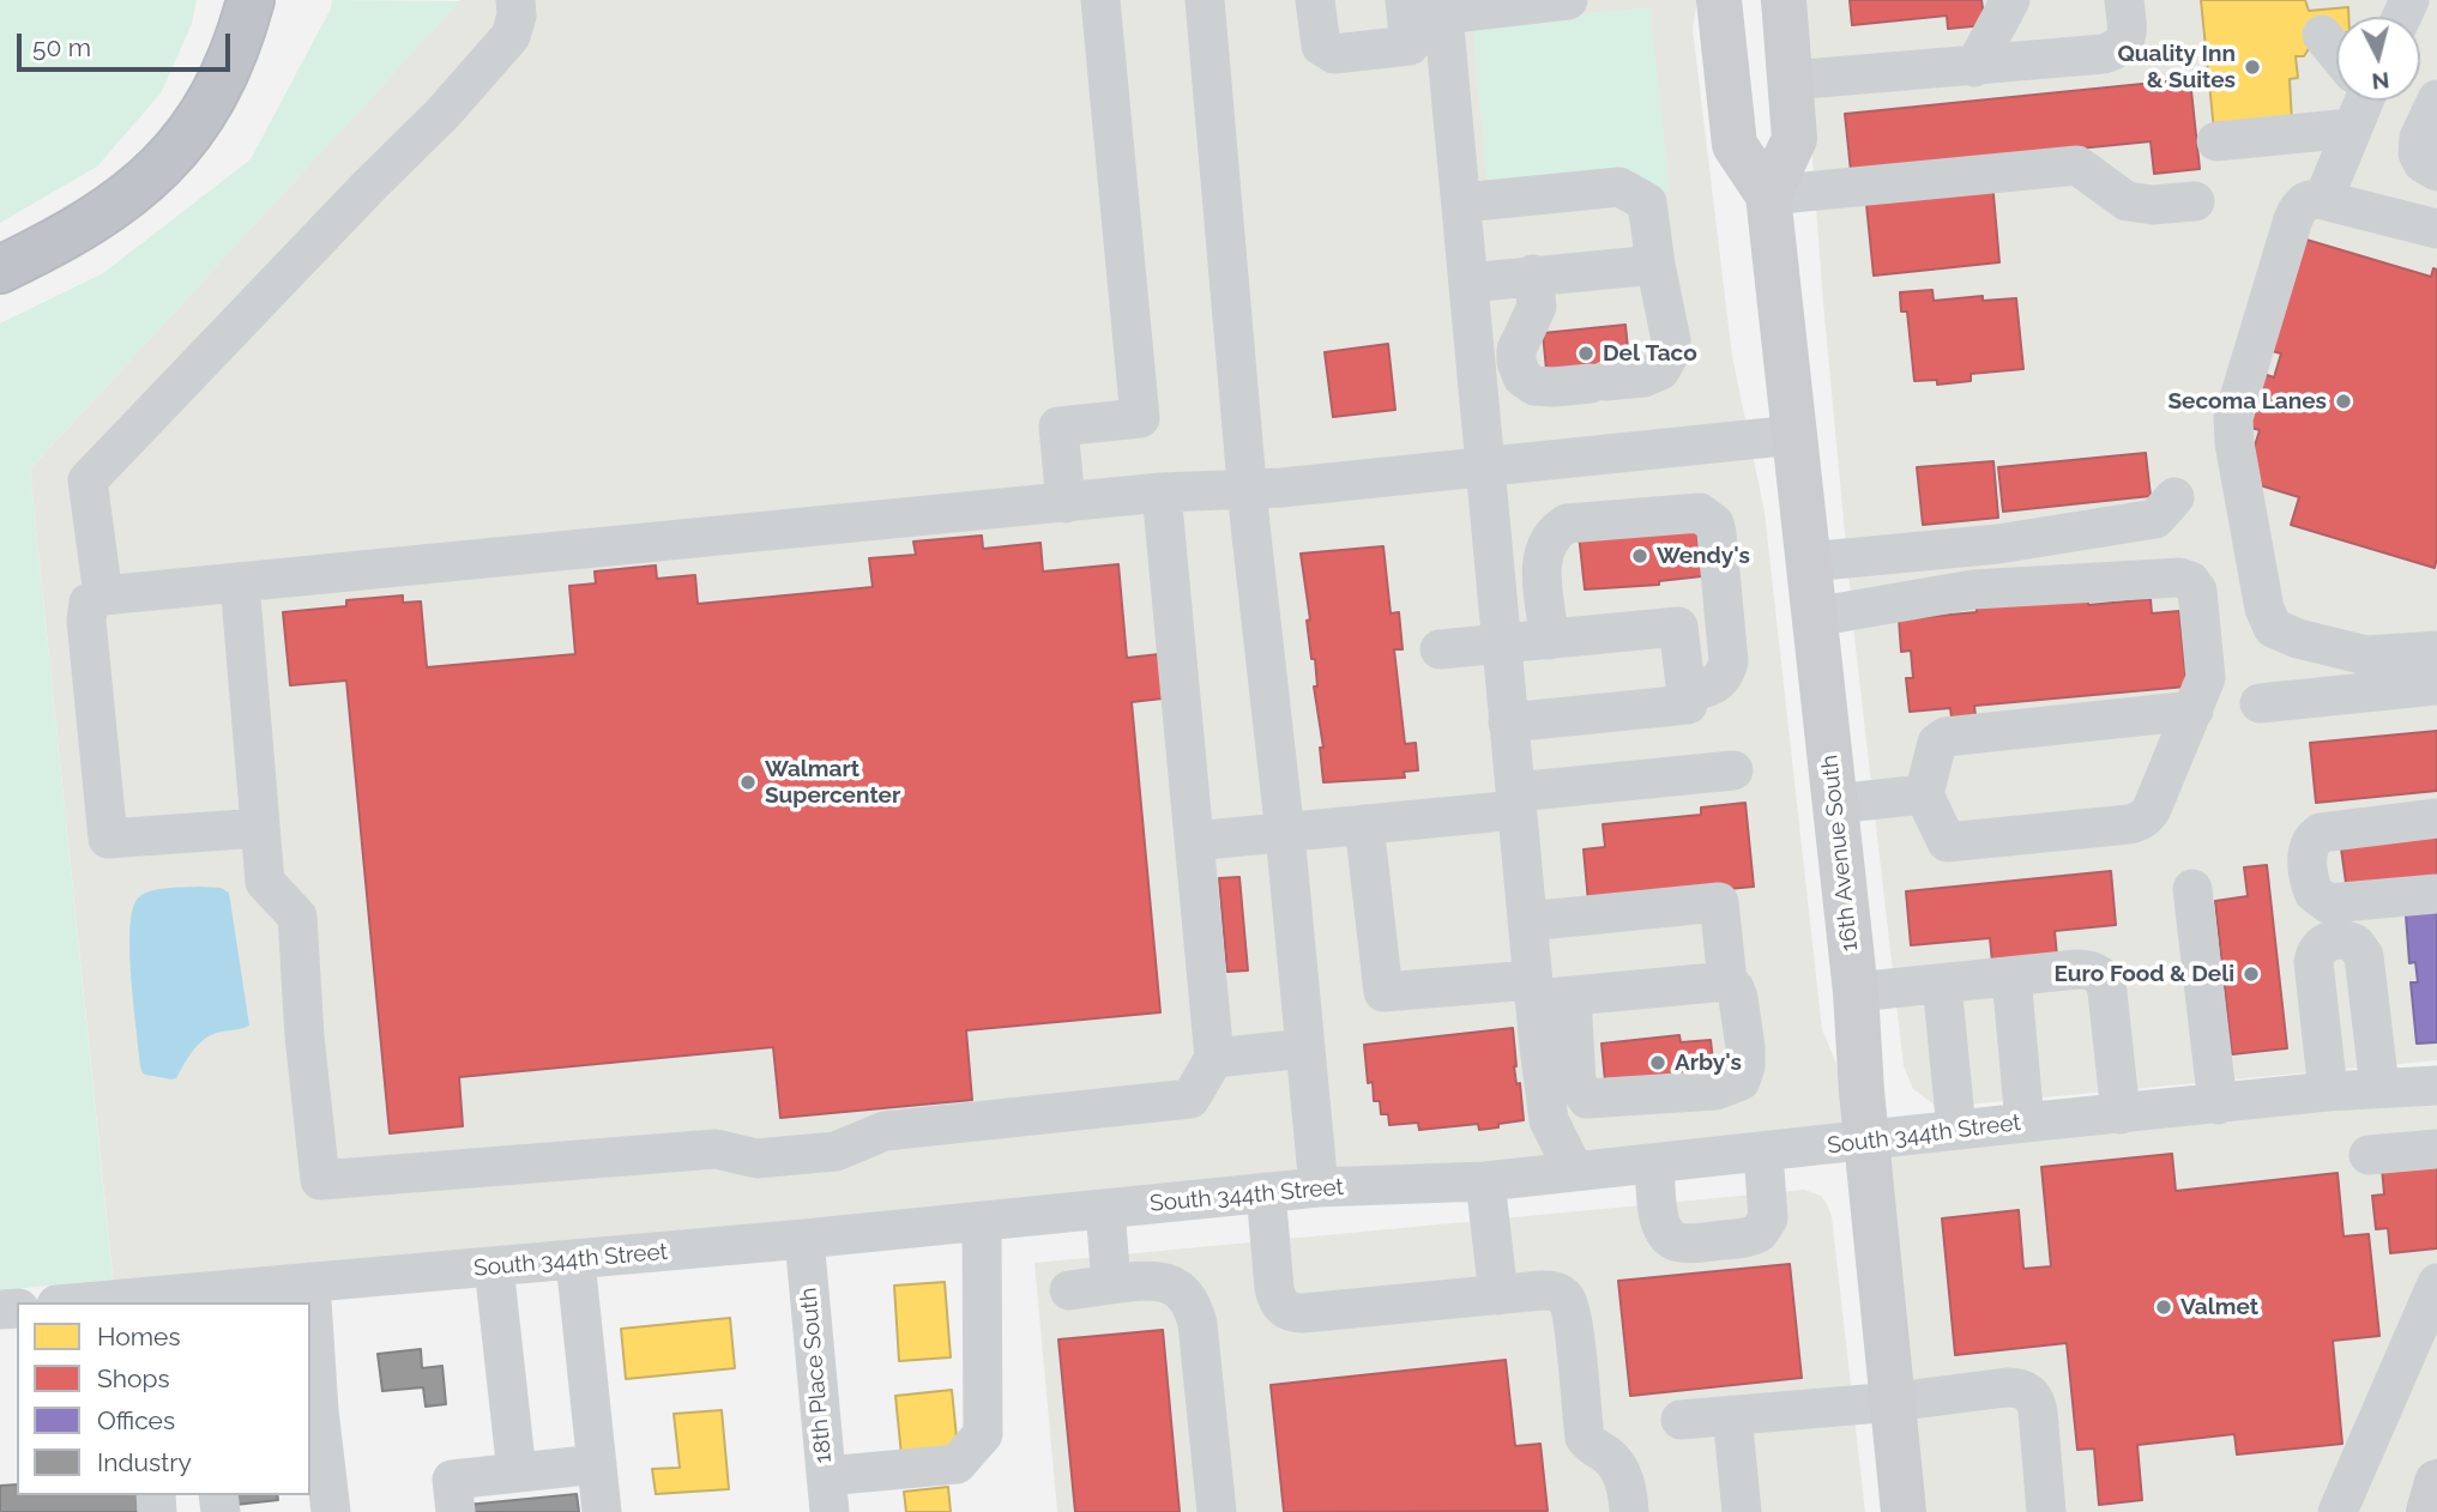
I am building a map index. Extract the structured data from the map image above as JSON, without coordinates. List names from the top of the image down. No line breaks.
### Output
{"streets":{"main road":["16th Avenue South"],"street":["South 344th Street","18th Place South"]},"crossings":[["16th Avenue South","South 344th Street"],["South 344th Street","18th Place South"]],"places":["Quality Inn & Suites","Del Taco","Secoma Lanes","Wendy's","Walmart Supercenter","Euro Food & Deli","Arby's","Valmet"],"legend":["Homes","Shops","Offices","Industry"],"scale_bar":"50 m","north":"bottom"}
